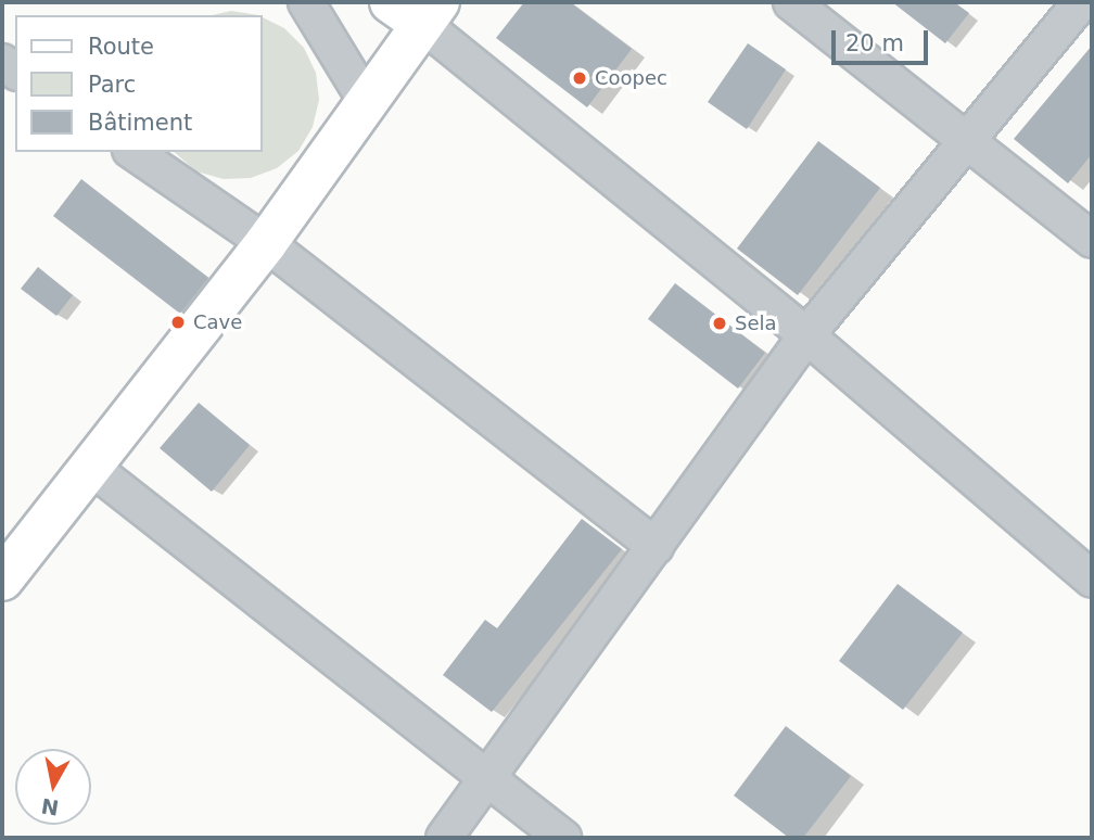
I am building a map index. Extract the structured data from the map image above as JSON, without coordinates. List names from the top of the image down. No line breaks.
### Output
{"places":["Coopec","Cave","Sela"],"legend":["Route","Parc","Bâtiment"],"scale_bar":"20 m","north":"bottom"}
